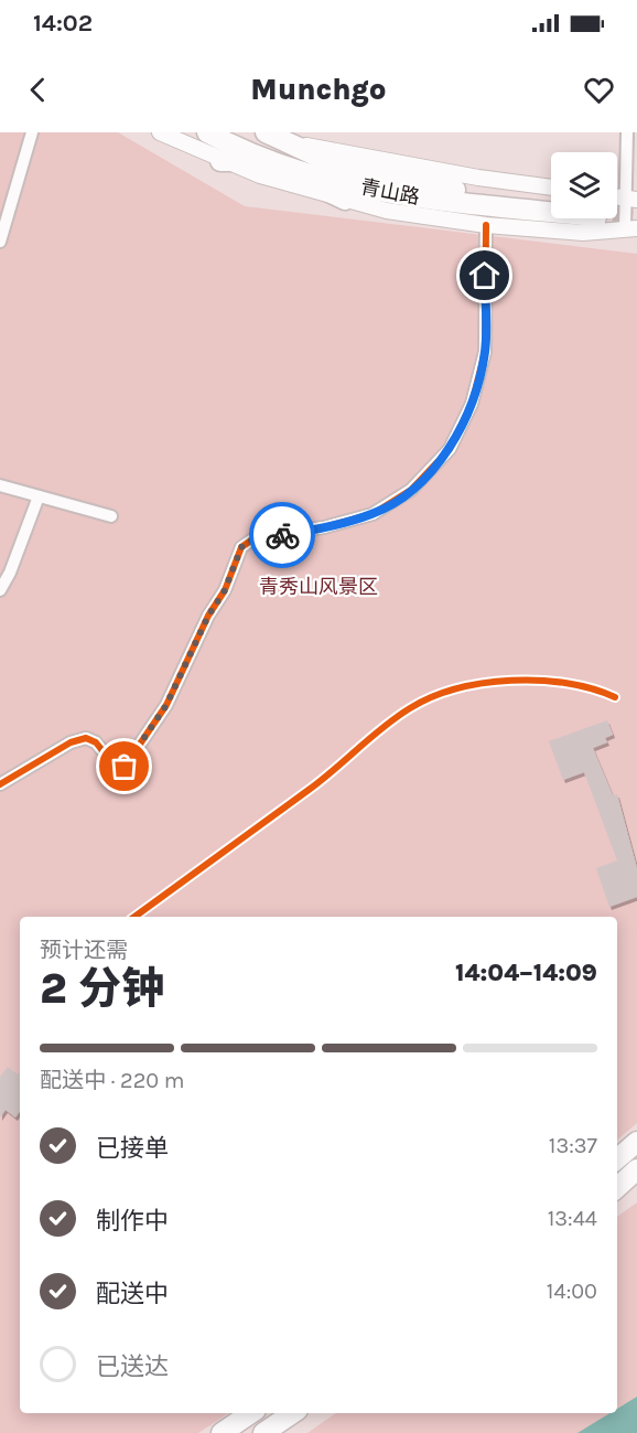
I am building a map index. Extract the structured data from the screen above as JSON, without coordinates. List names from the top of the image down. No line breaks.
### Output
{"streets":{"main road":["青山路"]},"parks":["青秀山风景区"],"page":{"status":"14:02","header":"Munchgo","heading":["2 分钟","预计还需","14:04–14:09"],"bar":"配送中 · 220 m","list":[["已接单","13:37"],["制作中","13:44"],["配送中","14:00"],"已送达"]}}
